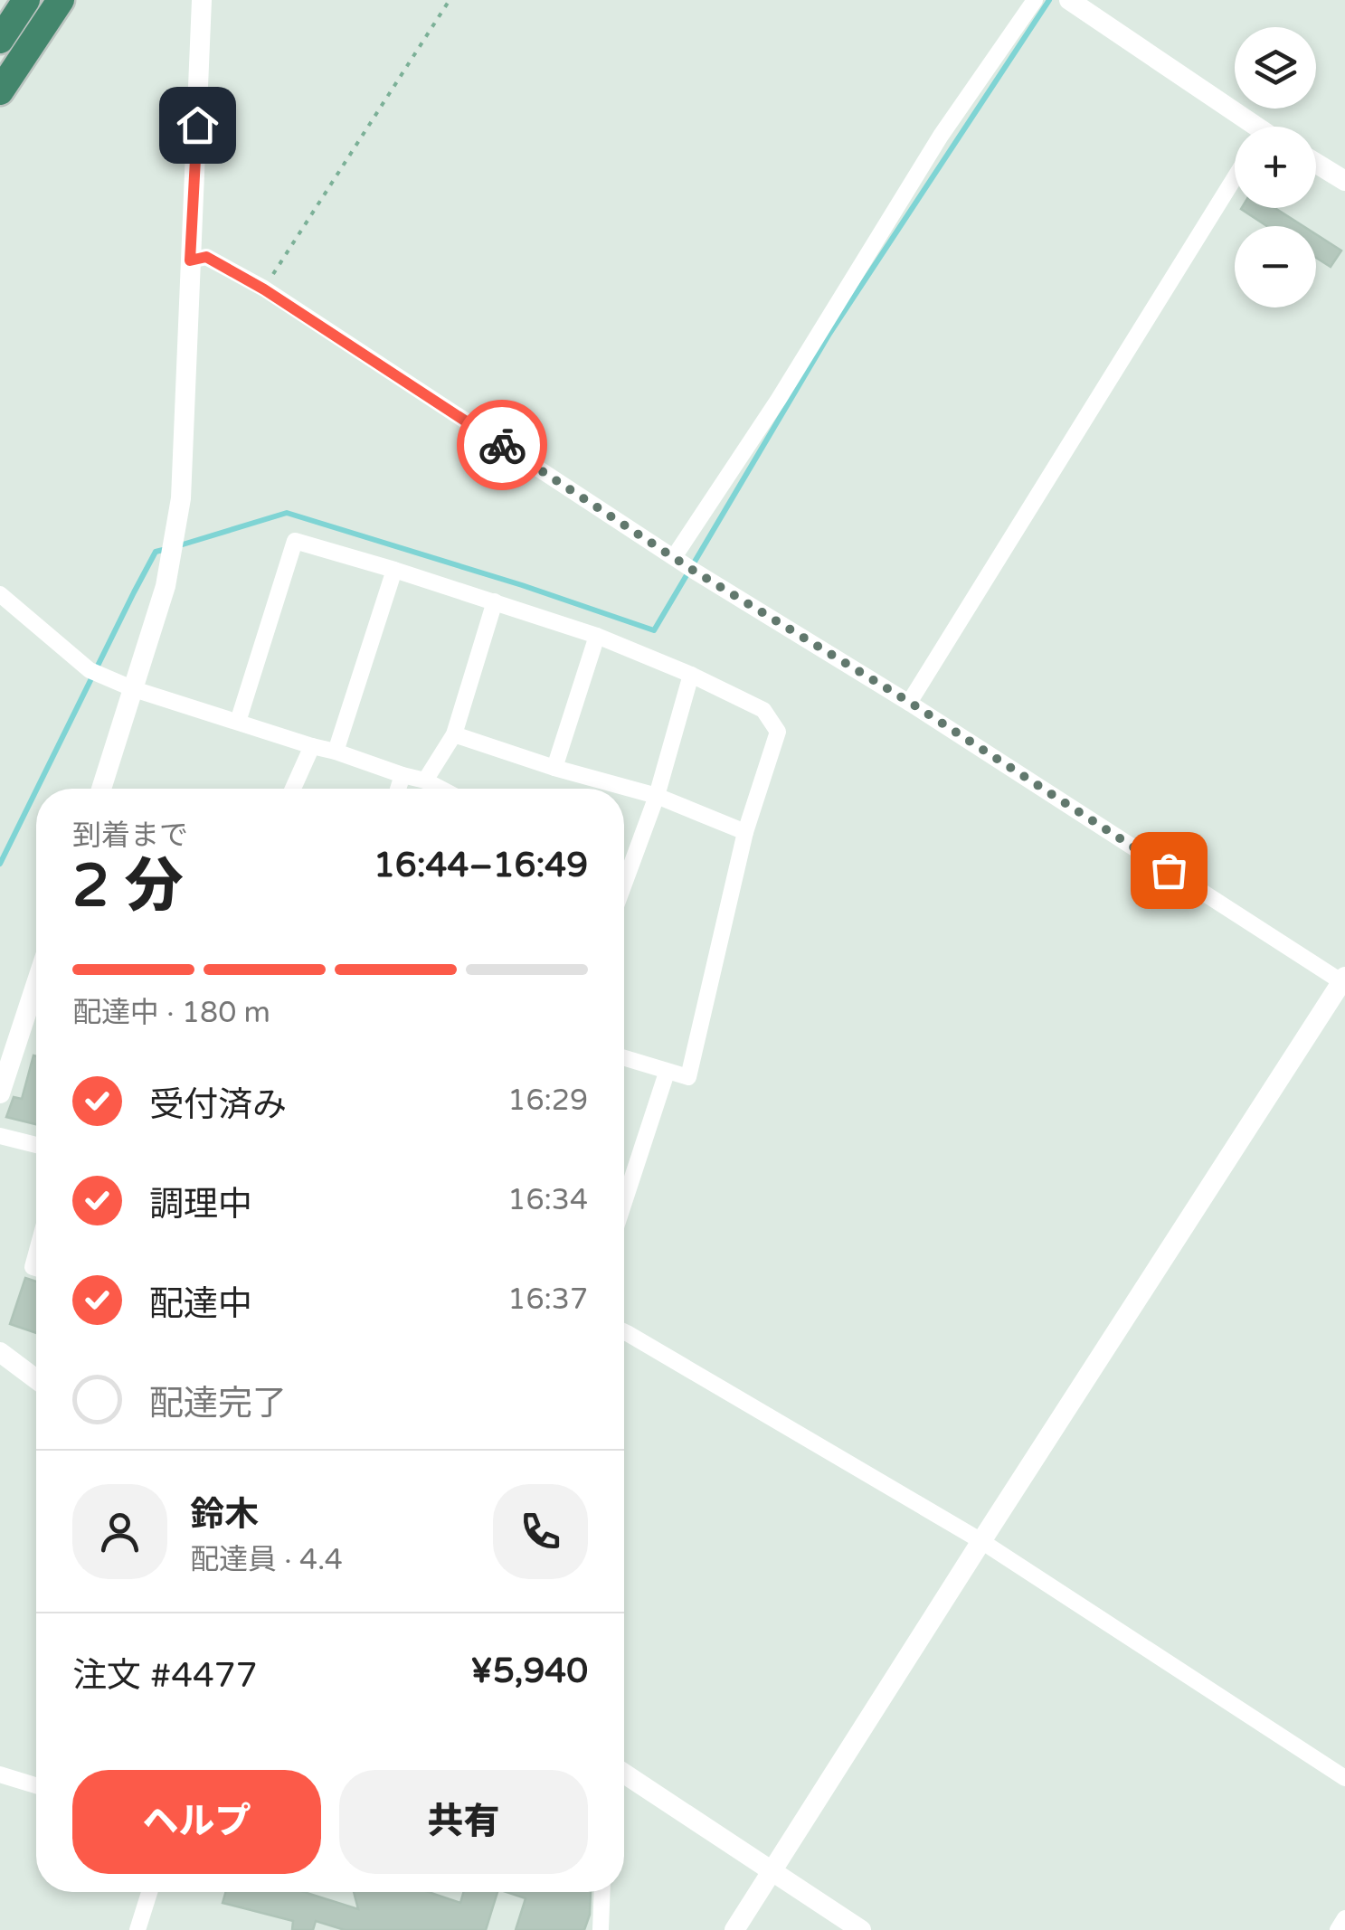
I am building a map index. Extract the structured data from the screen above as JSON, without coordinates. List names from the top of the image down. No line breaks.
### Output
{"page":{"map_buttons":["+","−"],"heading":["2 分","到着まで","16:44–16:49"],"panel":["鈴木","配達員 · 4.4","注文 #4477","¥5,940"],"bar":"配達中 · 180 m","list":[["受付済み","16:29"],["調理中","16:34"],["配達中","16:37"],"配達完了"],"buttons":["ヘルプ","共有"]}}
